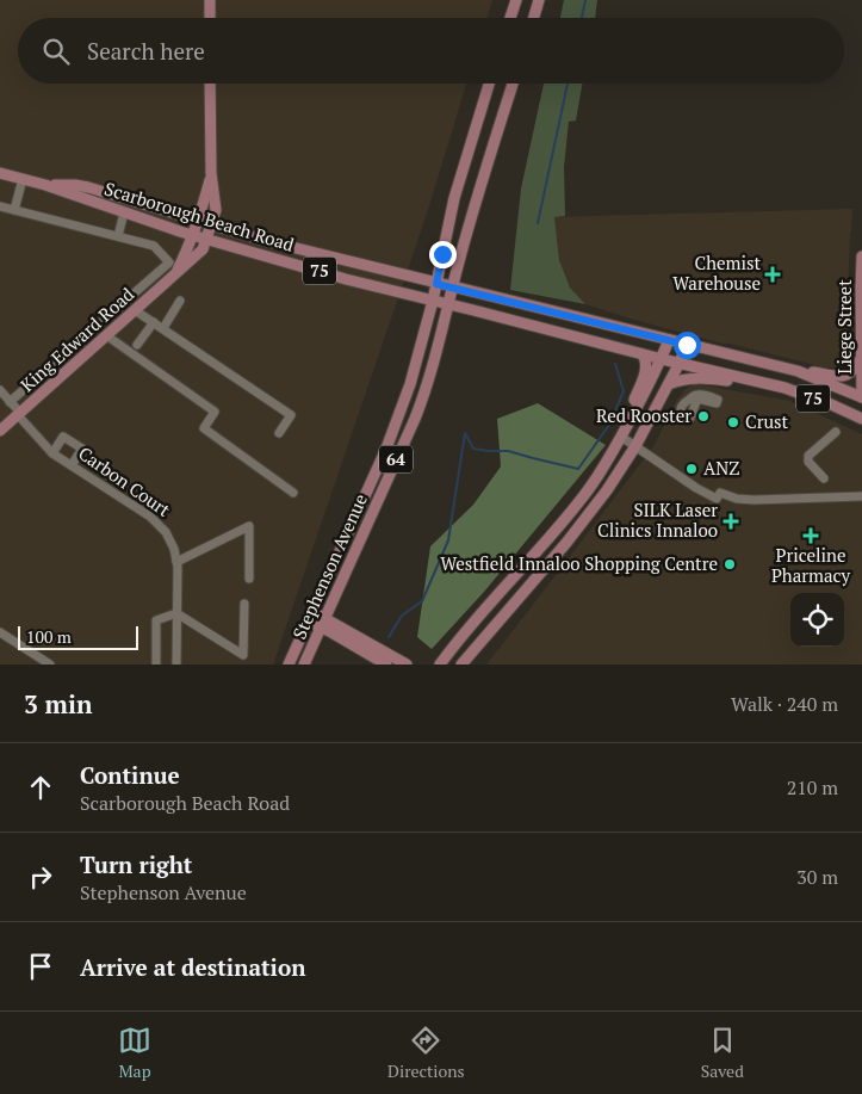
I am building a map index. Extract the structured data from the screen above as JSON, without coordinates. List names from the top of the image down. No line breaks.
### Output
{"streets":{"main road":["Scarborough Beach Road","75","Liege Street","King Edward Road","64","Stephenson Avenue"],"street":["Carbon Court"]},"crossings":[["Scarborough Beach Road","Liege Street"],["Scarborough Beach Road","King Edward Road"],["Scarborough Beach Road","Stephenson Avenue"],["King Edward Road","Carbon Court"]],"places":{"health":["Chemist Warehouse","SILK Laser Clinics Innaloo","Priceline Pharmacy"],"other":["Red Rooster","Crust","ANZ","Westfield Innaloo Shopping Centre"]},"scale_bar":"100 m","page":{"search":"Search here","scale":"100 m","heading":["3 min","Walk · 240 m"],"list":[["Continue","Scarborough Beach Road","210 m"],["Turn right","Stephenson Avenue","30 m"],"Arrive at destination"],"nav":["Map","Directions","Saved"]}}
